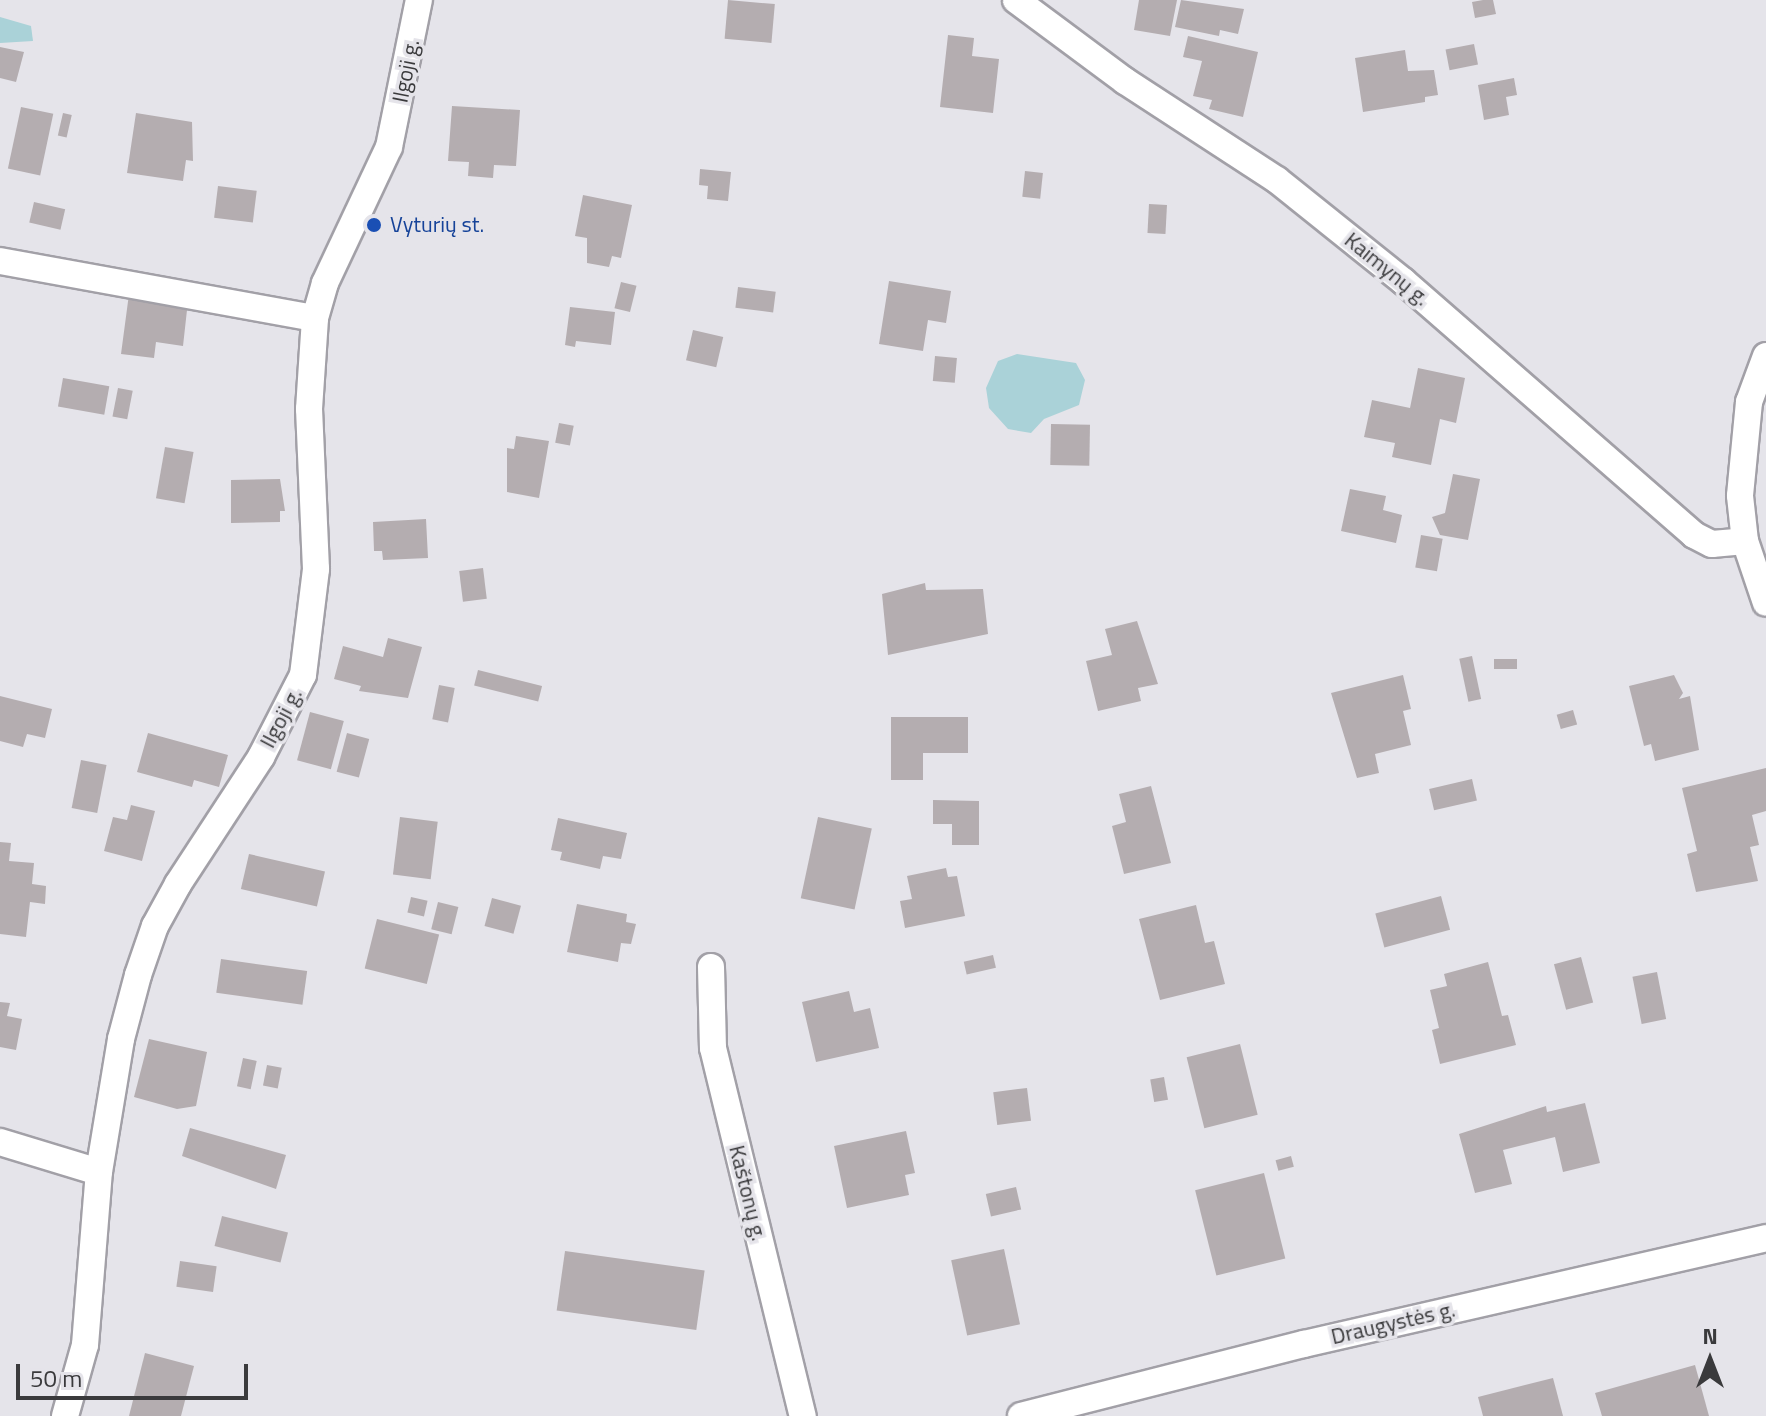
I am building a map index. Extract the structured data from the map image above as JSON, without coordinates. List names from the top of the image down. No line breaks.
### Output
{"streets":{"street":["Ilgoji g.","Kaimynų g.","Kaštonų g.","Draugystės g."]},"places":["Vyturių st."],"scale_bar":"50 m","north":"top"}
